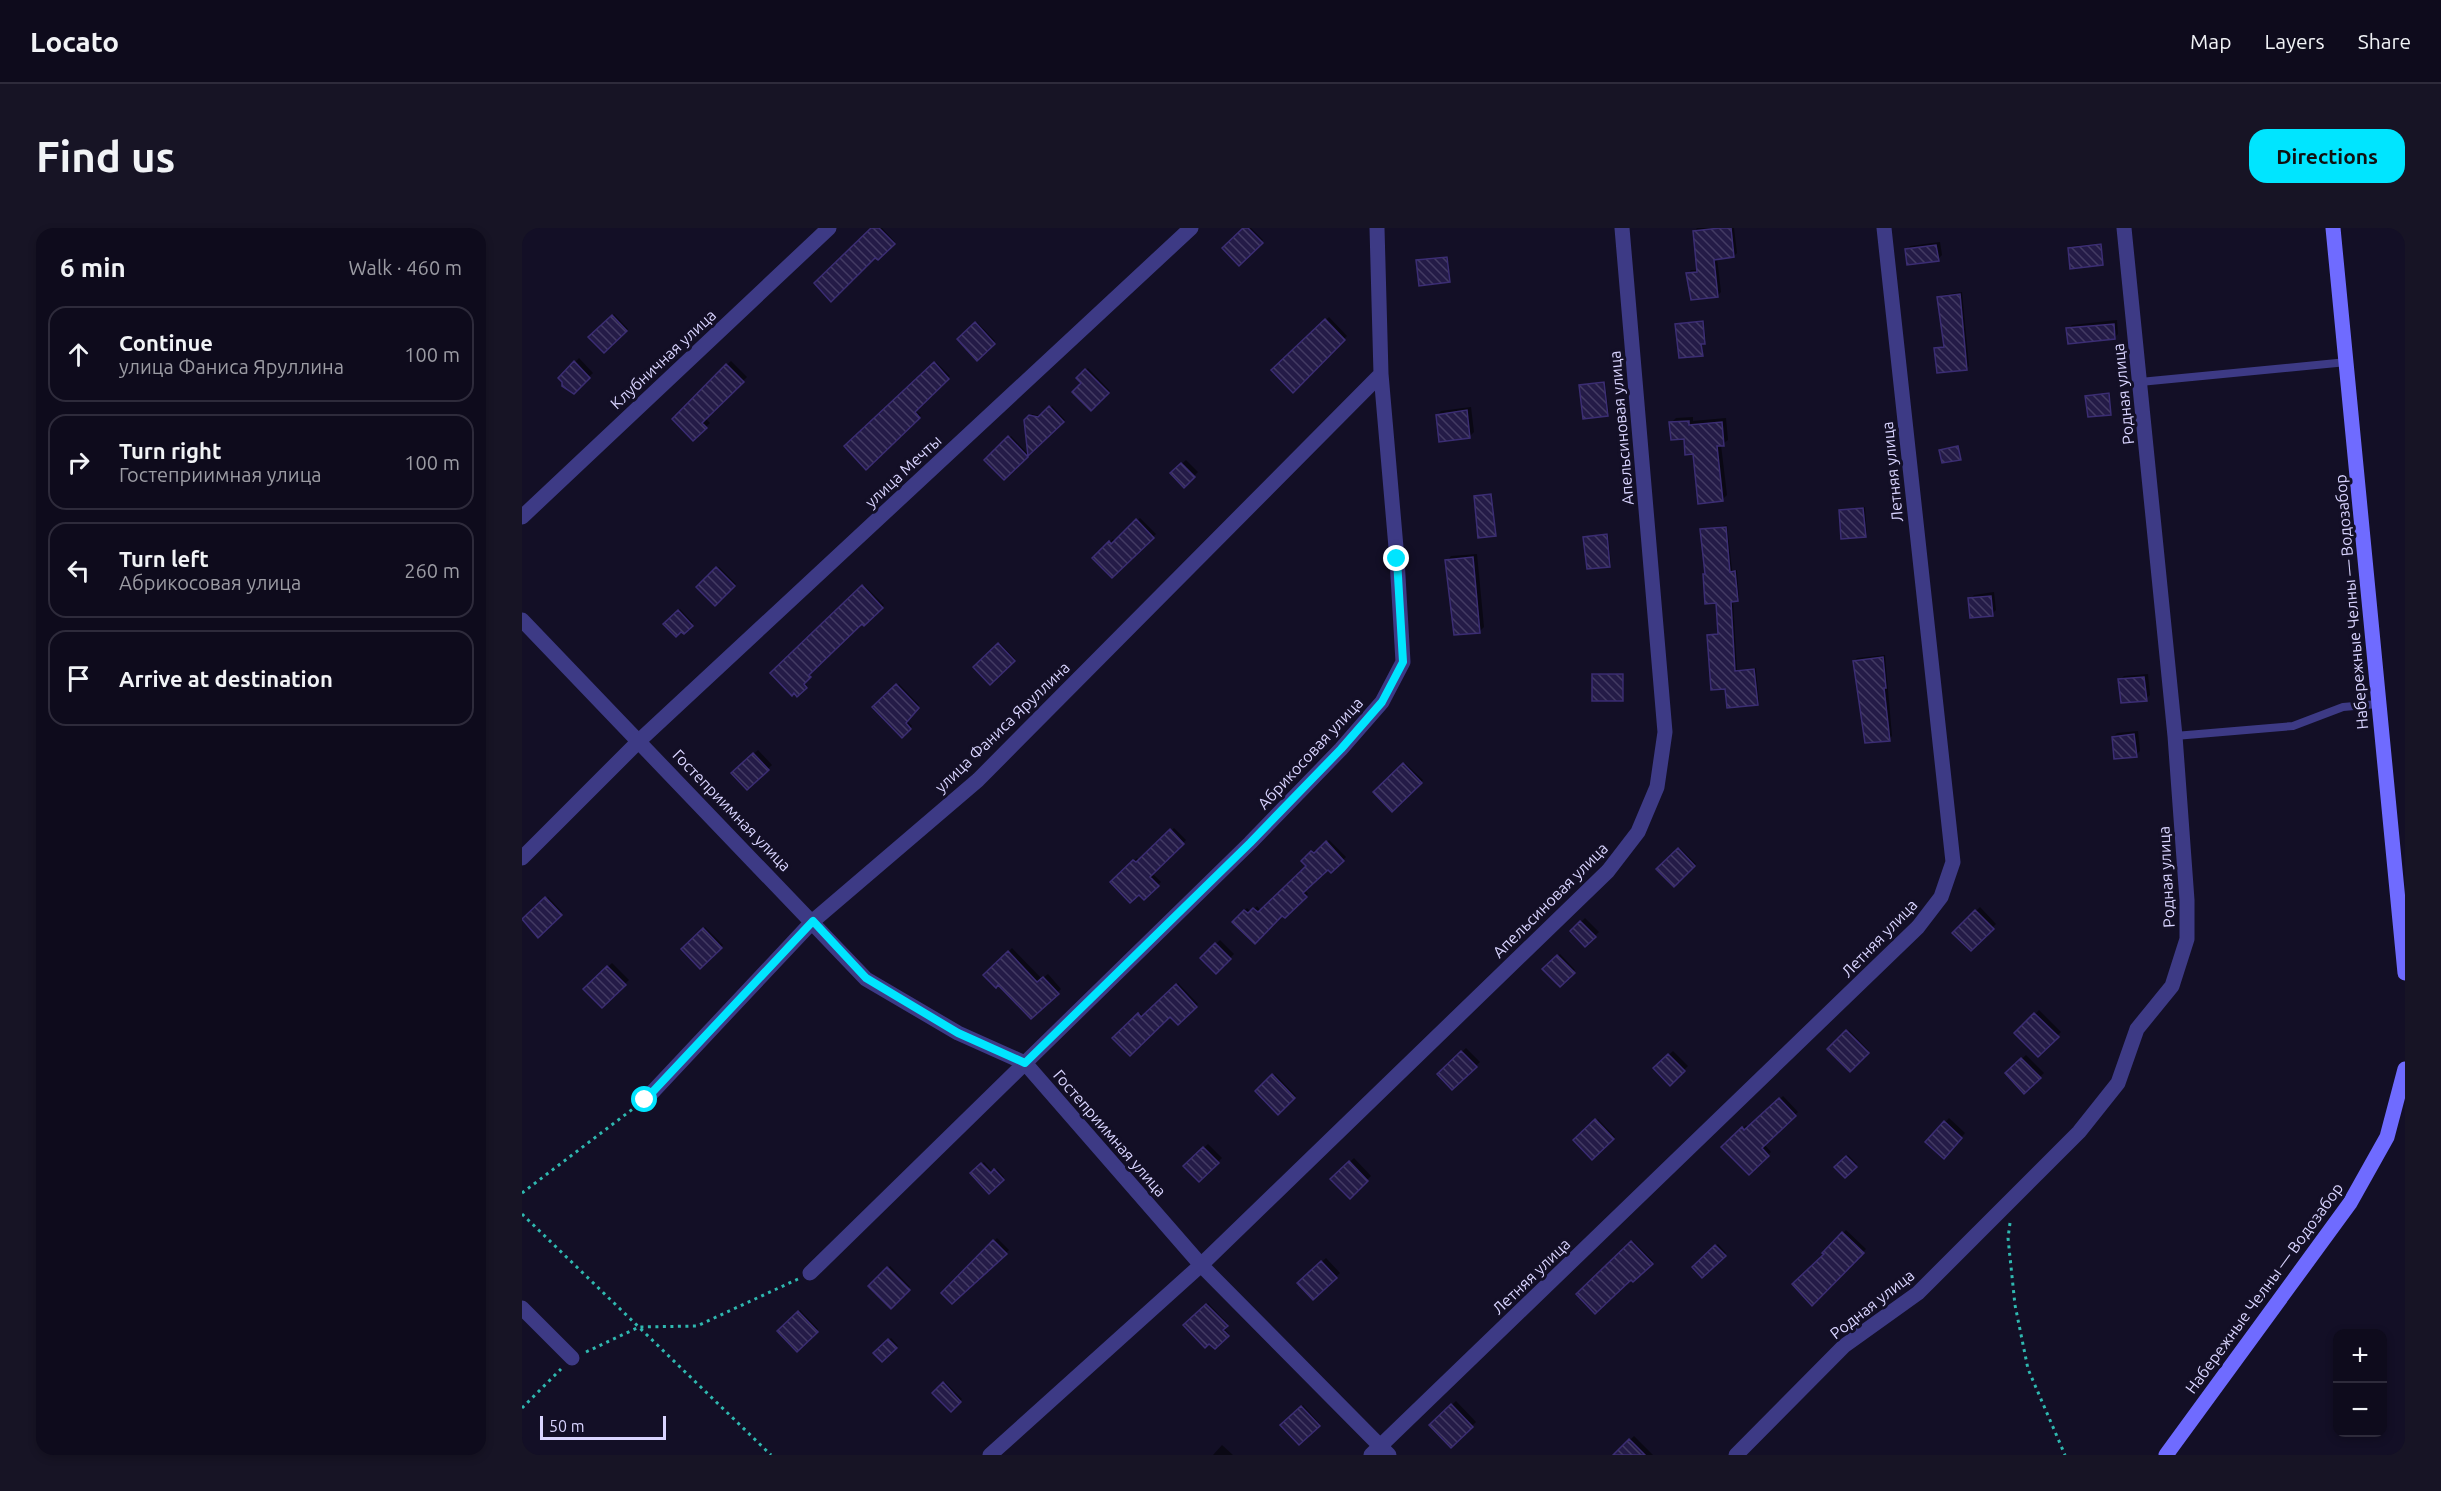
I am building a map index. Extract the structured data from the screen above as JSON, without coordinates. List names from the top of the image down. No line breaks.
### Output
{"streets":{"main road":["Набережные Челны — Водозабор"],"street":["Клубничная улица","Родная улица","Апельсиновая улица","улица Мечты","Летняя улица","улица Фаниса Яруллина","Абрикосовая улица","Гостеприимная улица"]},"crossings":[["Апельсиновая улица","Гостеприимная улица"],["улица Мечты","Гостеприимная улица"],["Летняя улица","Гостеприимная улица"],["улица Фаниса Яруллина","Абрикосовая улица"],["улица Фаниса Яруллина","Гостеприимная улица"],["Абрикосовая улица","Гостеприимная улица"]],"scale_bar":"50 m","page":{"header":"Locato","nav":["Map","Layers","Share"],"buttons":"Directions","title":"Find us","heading":["6 min","Walk · 460 m"],"list":[["Continue","улица Фаниса Яруллина","100 m"],["Turn right","Гостеприимная улица","100 m"],["Turn left","Абрикосовая улица","260 m"],"Arrive at destination"],"map_buttons":["+","−"],"scale":"50 m"}}
